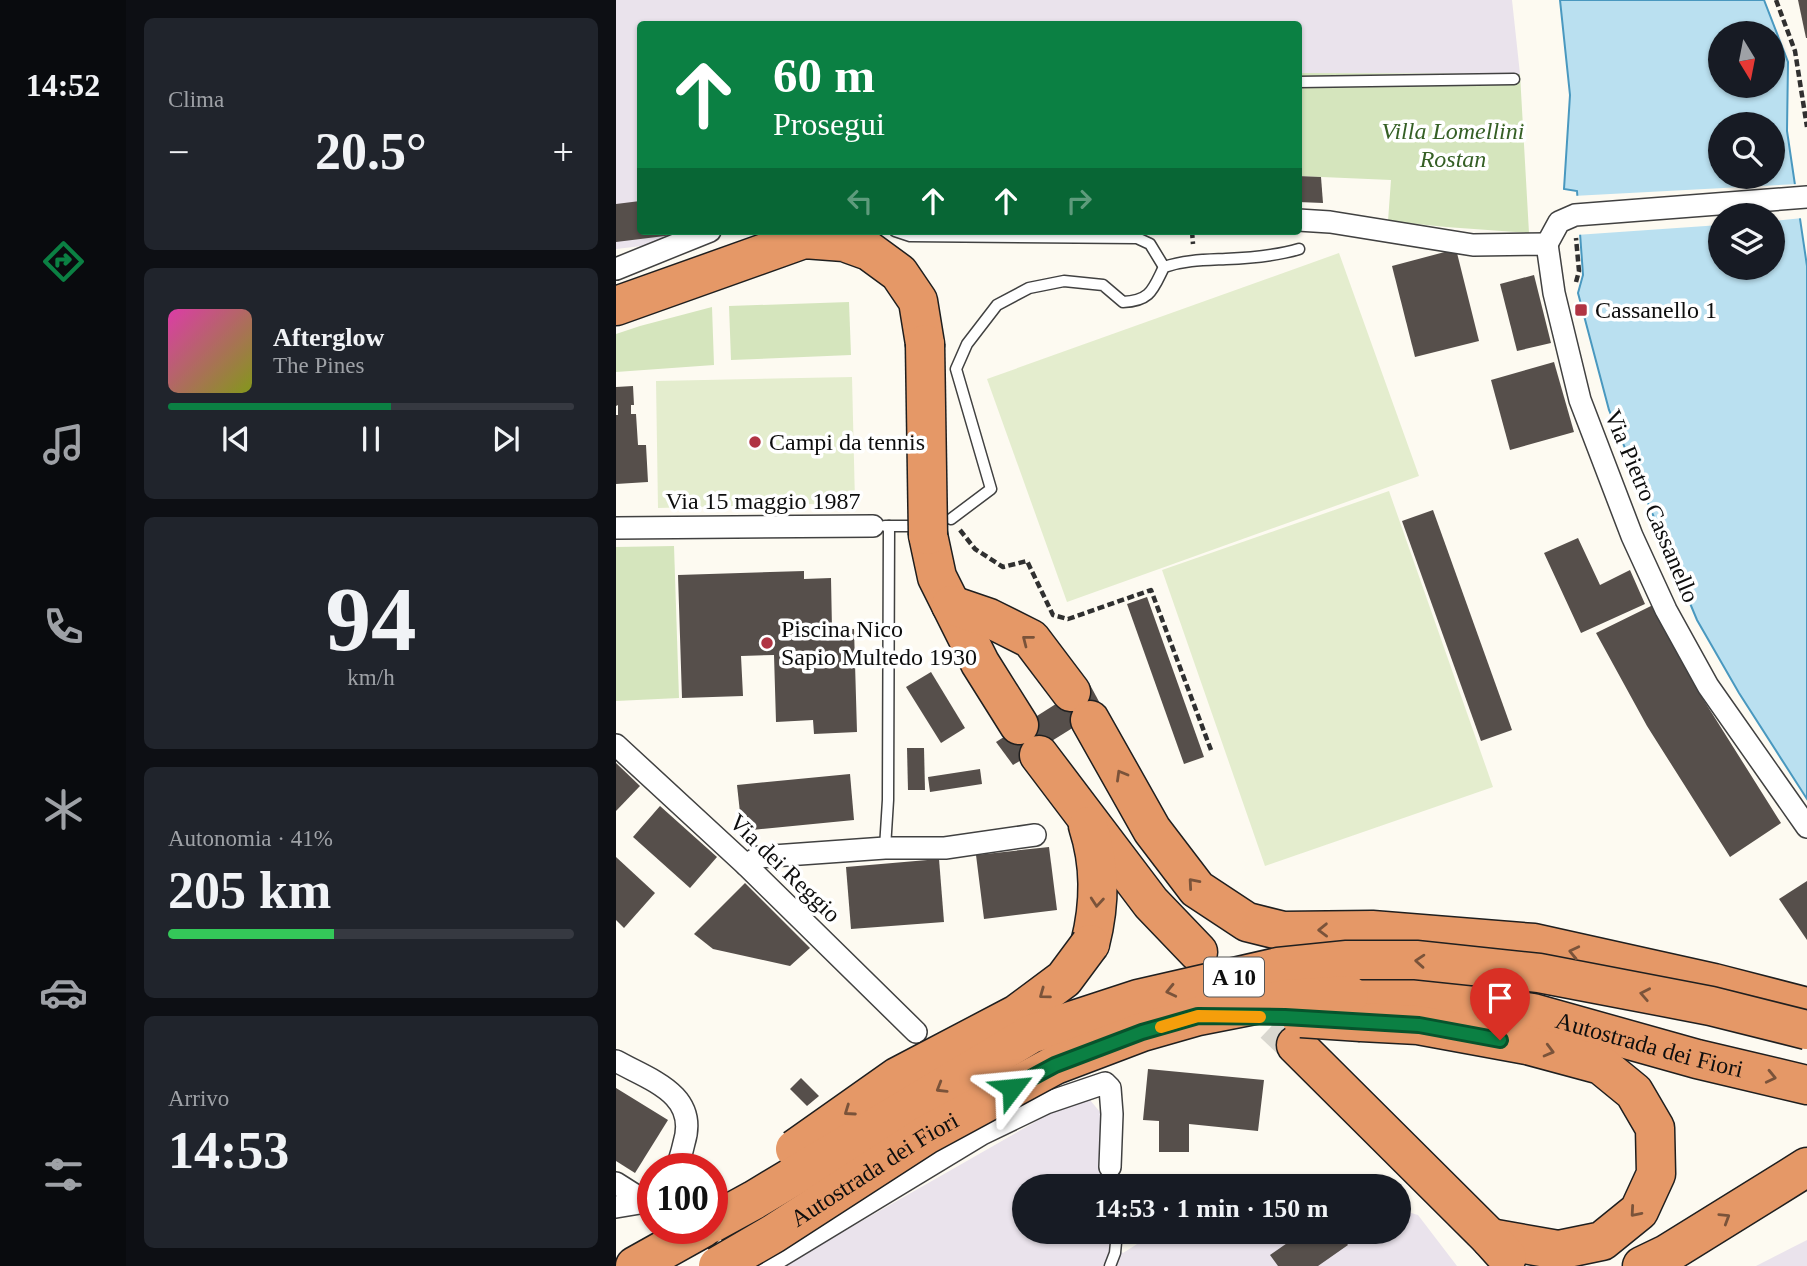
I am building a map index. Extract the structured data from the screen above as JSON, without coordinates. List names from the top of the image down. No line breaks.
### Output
{"streets":{"highway":["A 10","Autostrada dei Fiori"],"street":["Via 15 maggio 1987","Via Pietro Cassanello","Via dei Reggio"]},"parks":["Villa Lomellini Rostan"],"places":{"transit":["Cassanello 1"],"other":["Campi da tennis","Piscina Nico Sapio Multedo 1930"]},"north":"bottom","page":{"tabs":"14:52","tile":["Clima",["94","km/h"],["Autonomia · 41%","205 km"],["Arrivo","14:53"]],"turn":["60 m","Prosegui"],"heat":["−","20.5°","+"],"song":["Afterglow","The Pines"],"limit":"100","trip":"14:53 · 1 min · 150 m"}}
